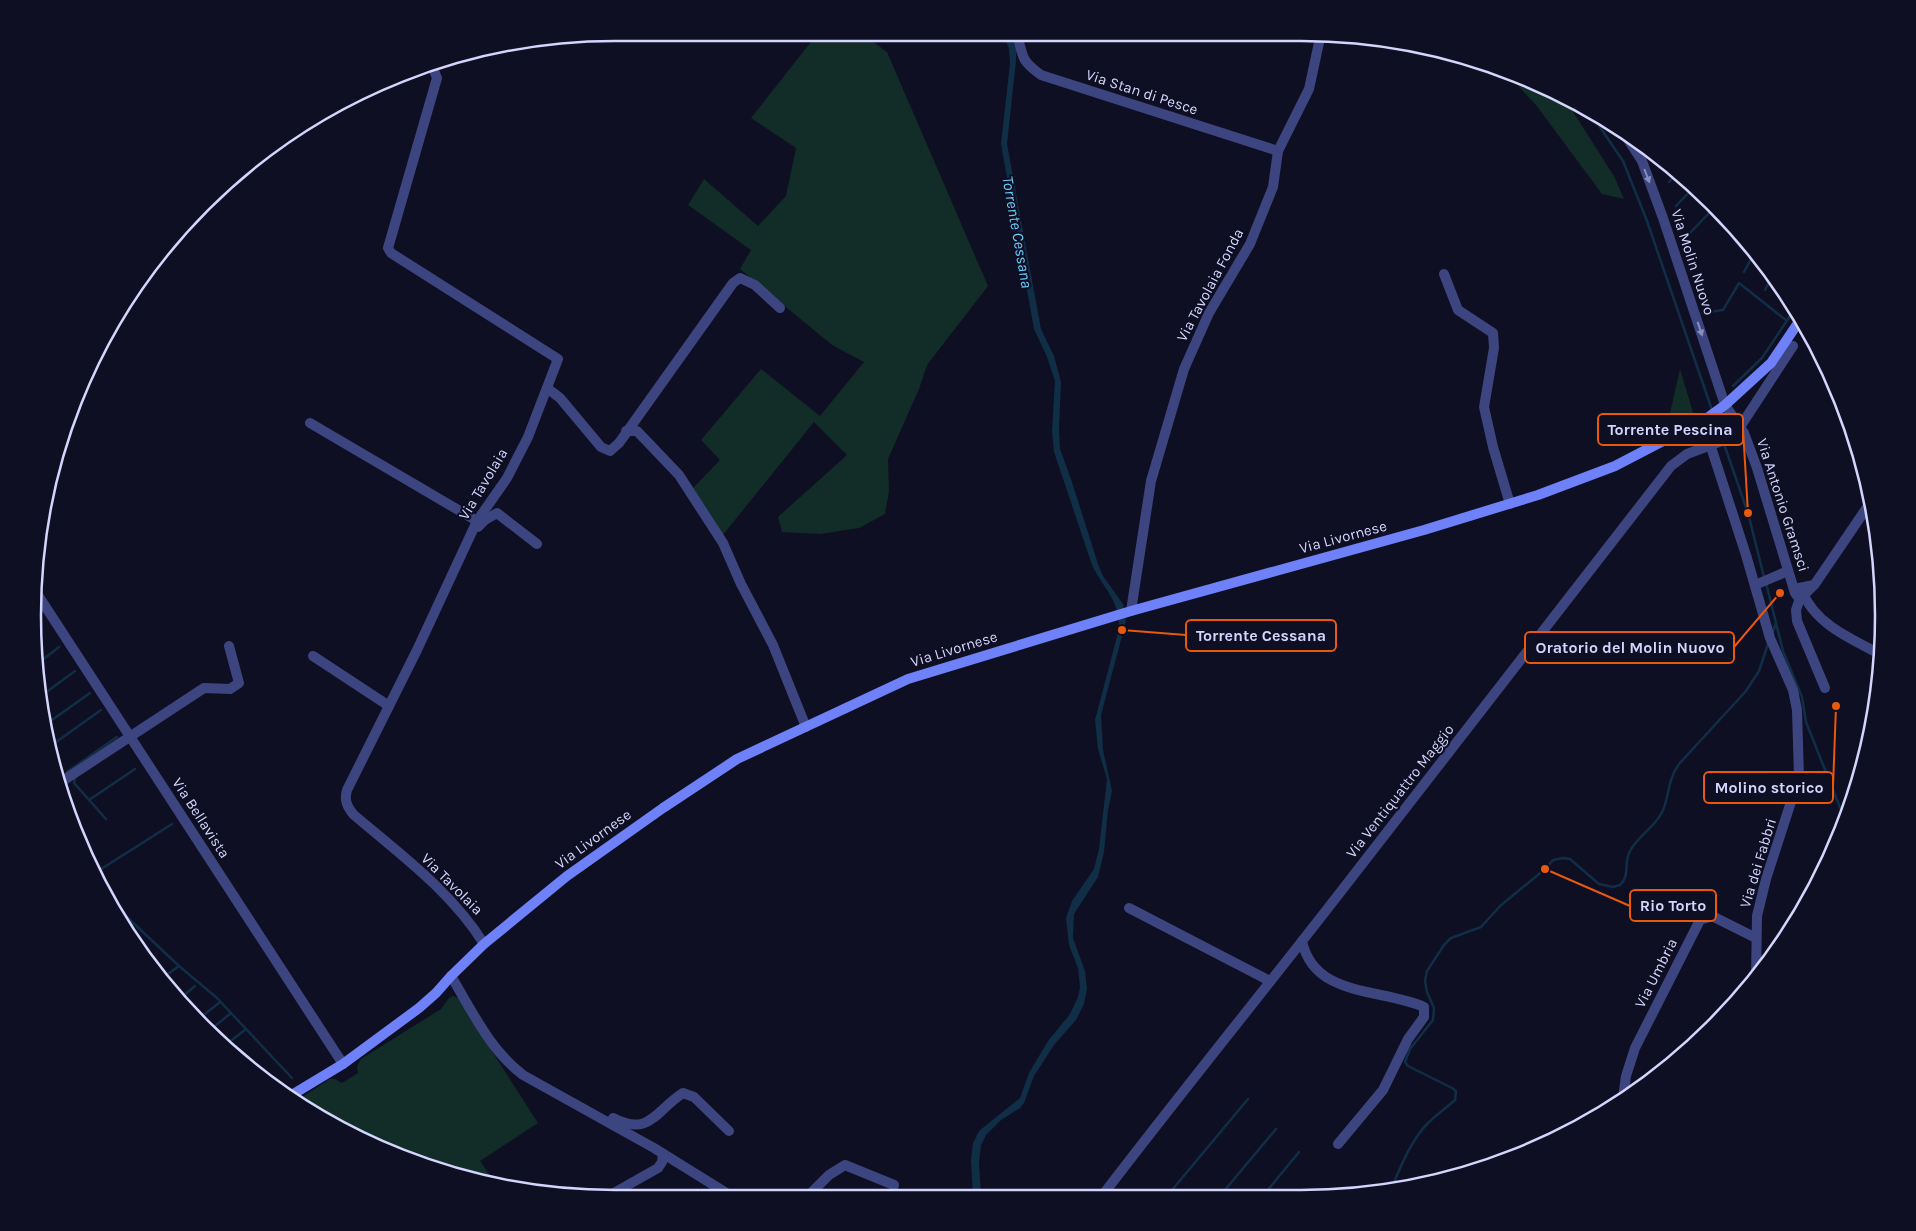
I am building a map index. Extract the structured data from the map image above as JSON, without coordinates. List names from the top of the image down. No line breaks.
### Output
{"streets":{"main road":["Via Livornese"],"street":["Via Stan di Pesce","Via Molin Nuovo","Via Tavolaia Fonda","Via Tavolaia","Via Antonio Gramsci","Via Ventiquattro Maggio","Via Bellavista","Via dei Fabbri","Via Umbria"]},"crossings":[["Via Stan di Pesce","Via Tavolaia Fonda"],["Via Molin Nuovo","Via Antonio Gramsci"],["Via Molin Nuovo","Via Livornese"],["Via Tavolaia Fonda","Via Livornese"],["Via Tavolaia","Via Livornese"],["Via Antonio Gramsci","Via Livornese"],["Via Antonio Gramsci","Via Ventiquattro Maggio"],["Via Livornese","Via Bellavista"],["Via Ventiquattro Maggio","Via dei Fabbri"],["Via dei Fabbri","Via Umbria"]],"one_way":["Via Molin Nuovo"],"water":["Torrente Cessana"],"places":["Torrente Pescina","Oratorio del Molin Nuovo","Torrente Cessana","Molino storico","Rio Torto"]}
